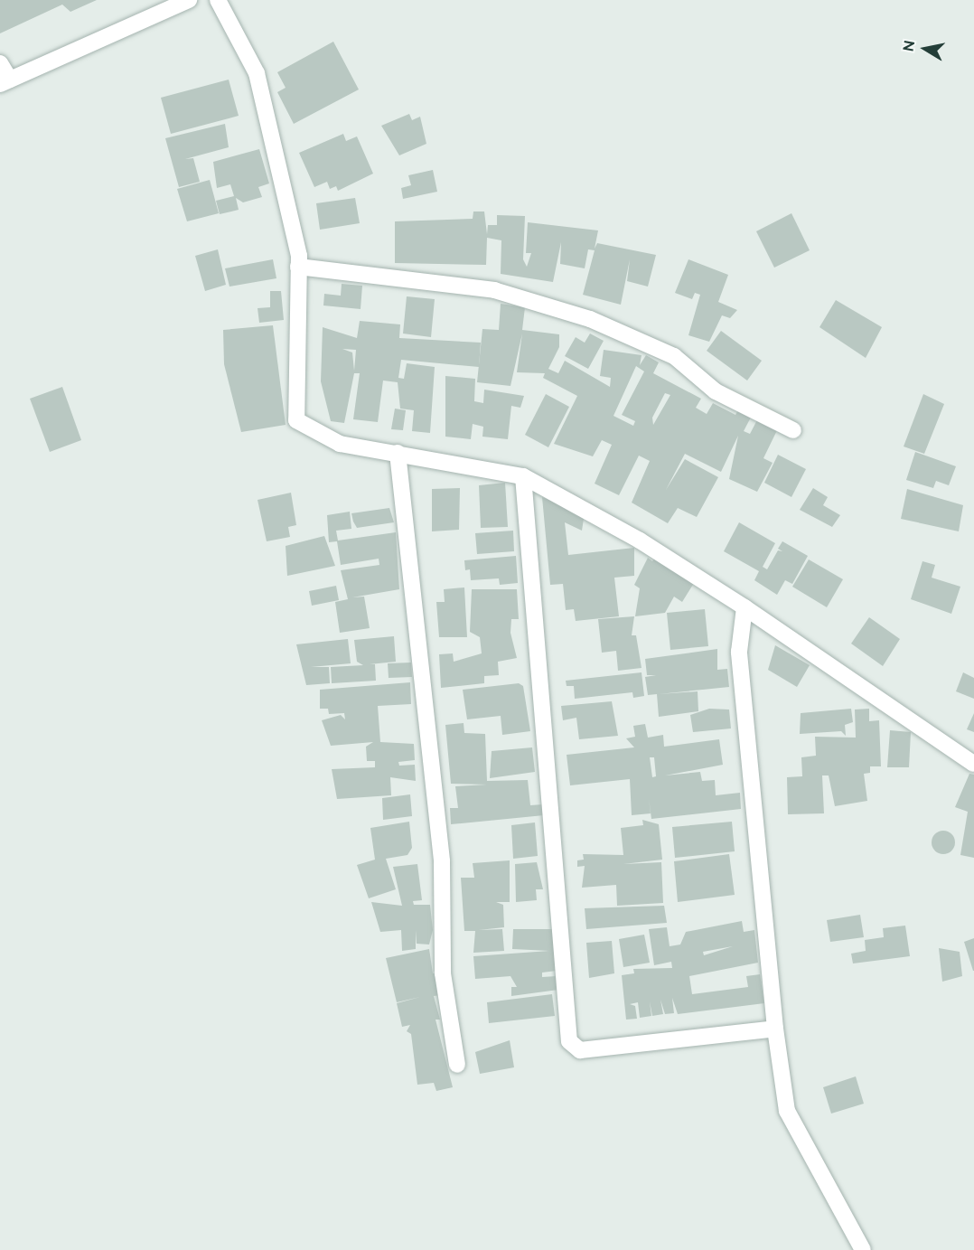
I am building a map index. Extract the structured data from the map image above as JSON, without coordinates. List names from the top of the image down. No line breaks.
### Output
{"north":"left"}
